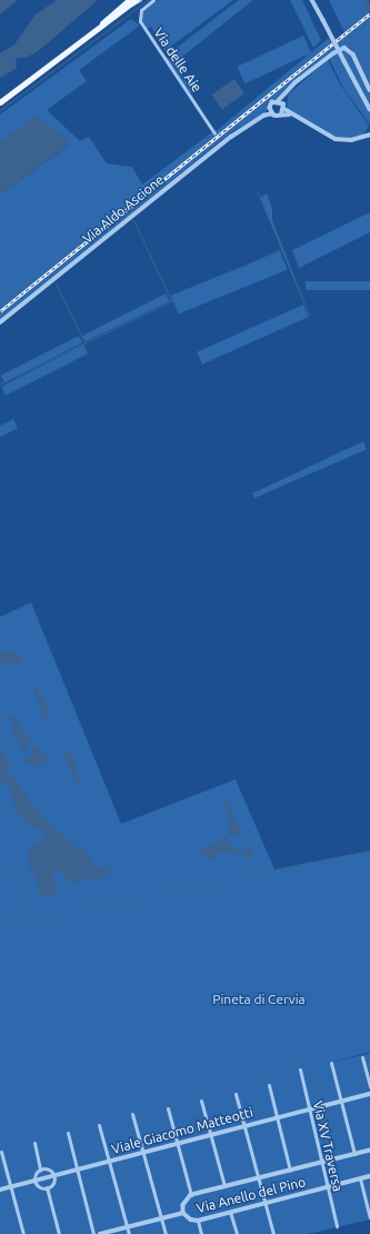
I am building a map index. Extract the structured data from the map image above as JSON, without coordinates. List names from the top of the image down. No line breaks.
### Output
{"streets":{"street":["Via delle Aie","Via Aldo Ascione","Viale Giacomo Matteotti","Via XV Traversa","Via Anello del Pino"]},"crossings":[["Viale Giacomo Matteotti","Via XV Traversa"],["Via XV Traversa","Via Anello del Pino"]],"parks":["Pineta di Cervia"]}
